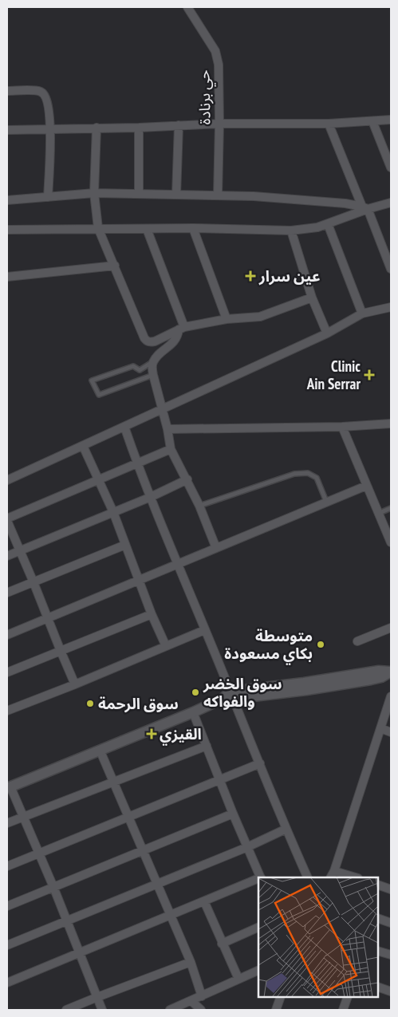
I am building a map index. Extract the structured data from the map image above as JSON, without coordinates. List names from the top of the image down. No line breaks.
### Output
{"streets":{"street":["حي برنادة"]},"places":{"health":["عين سرار","Clinic Ain Serrar","القيزي"],"other":["متوسطة بكاي مسعودة","سوق الخضر والفواكه","سوق الرحمة"]}}
